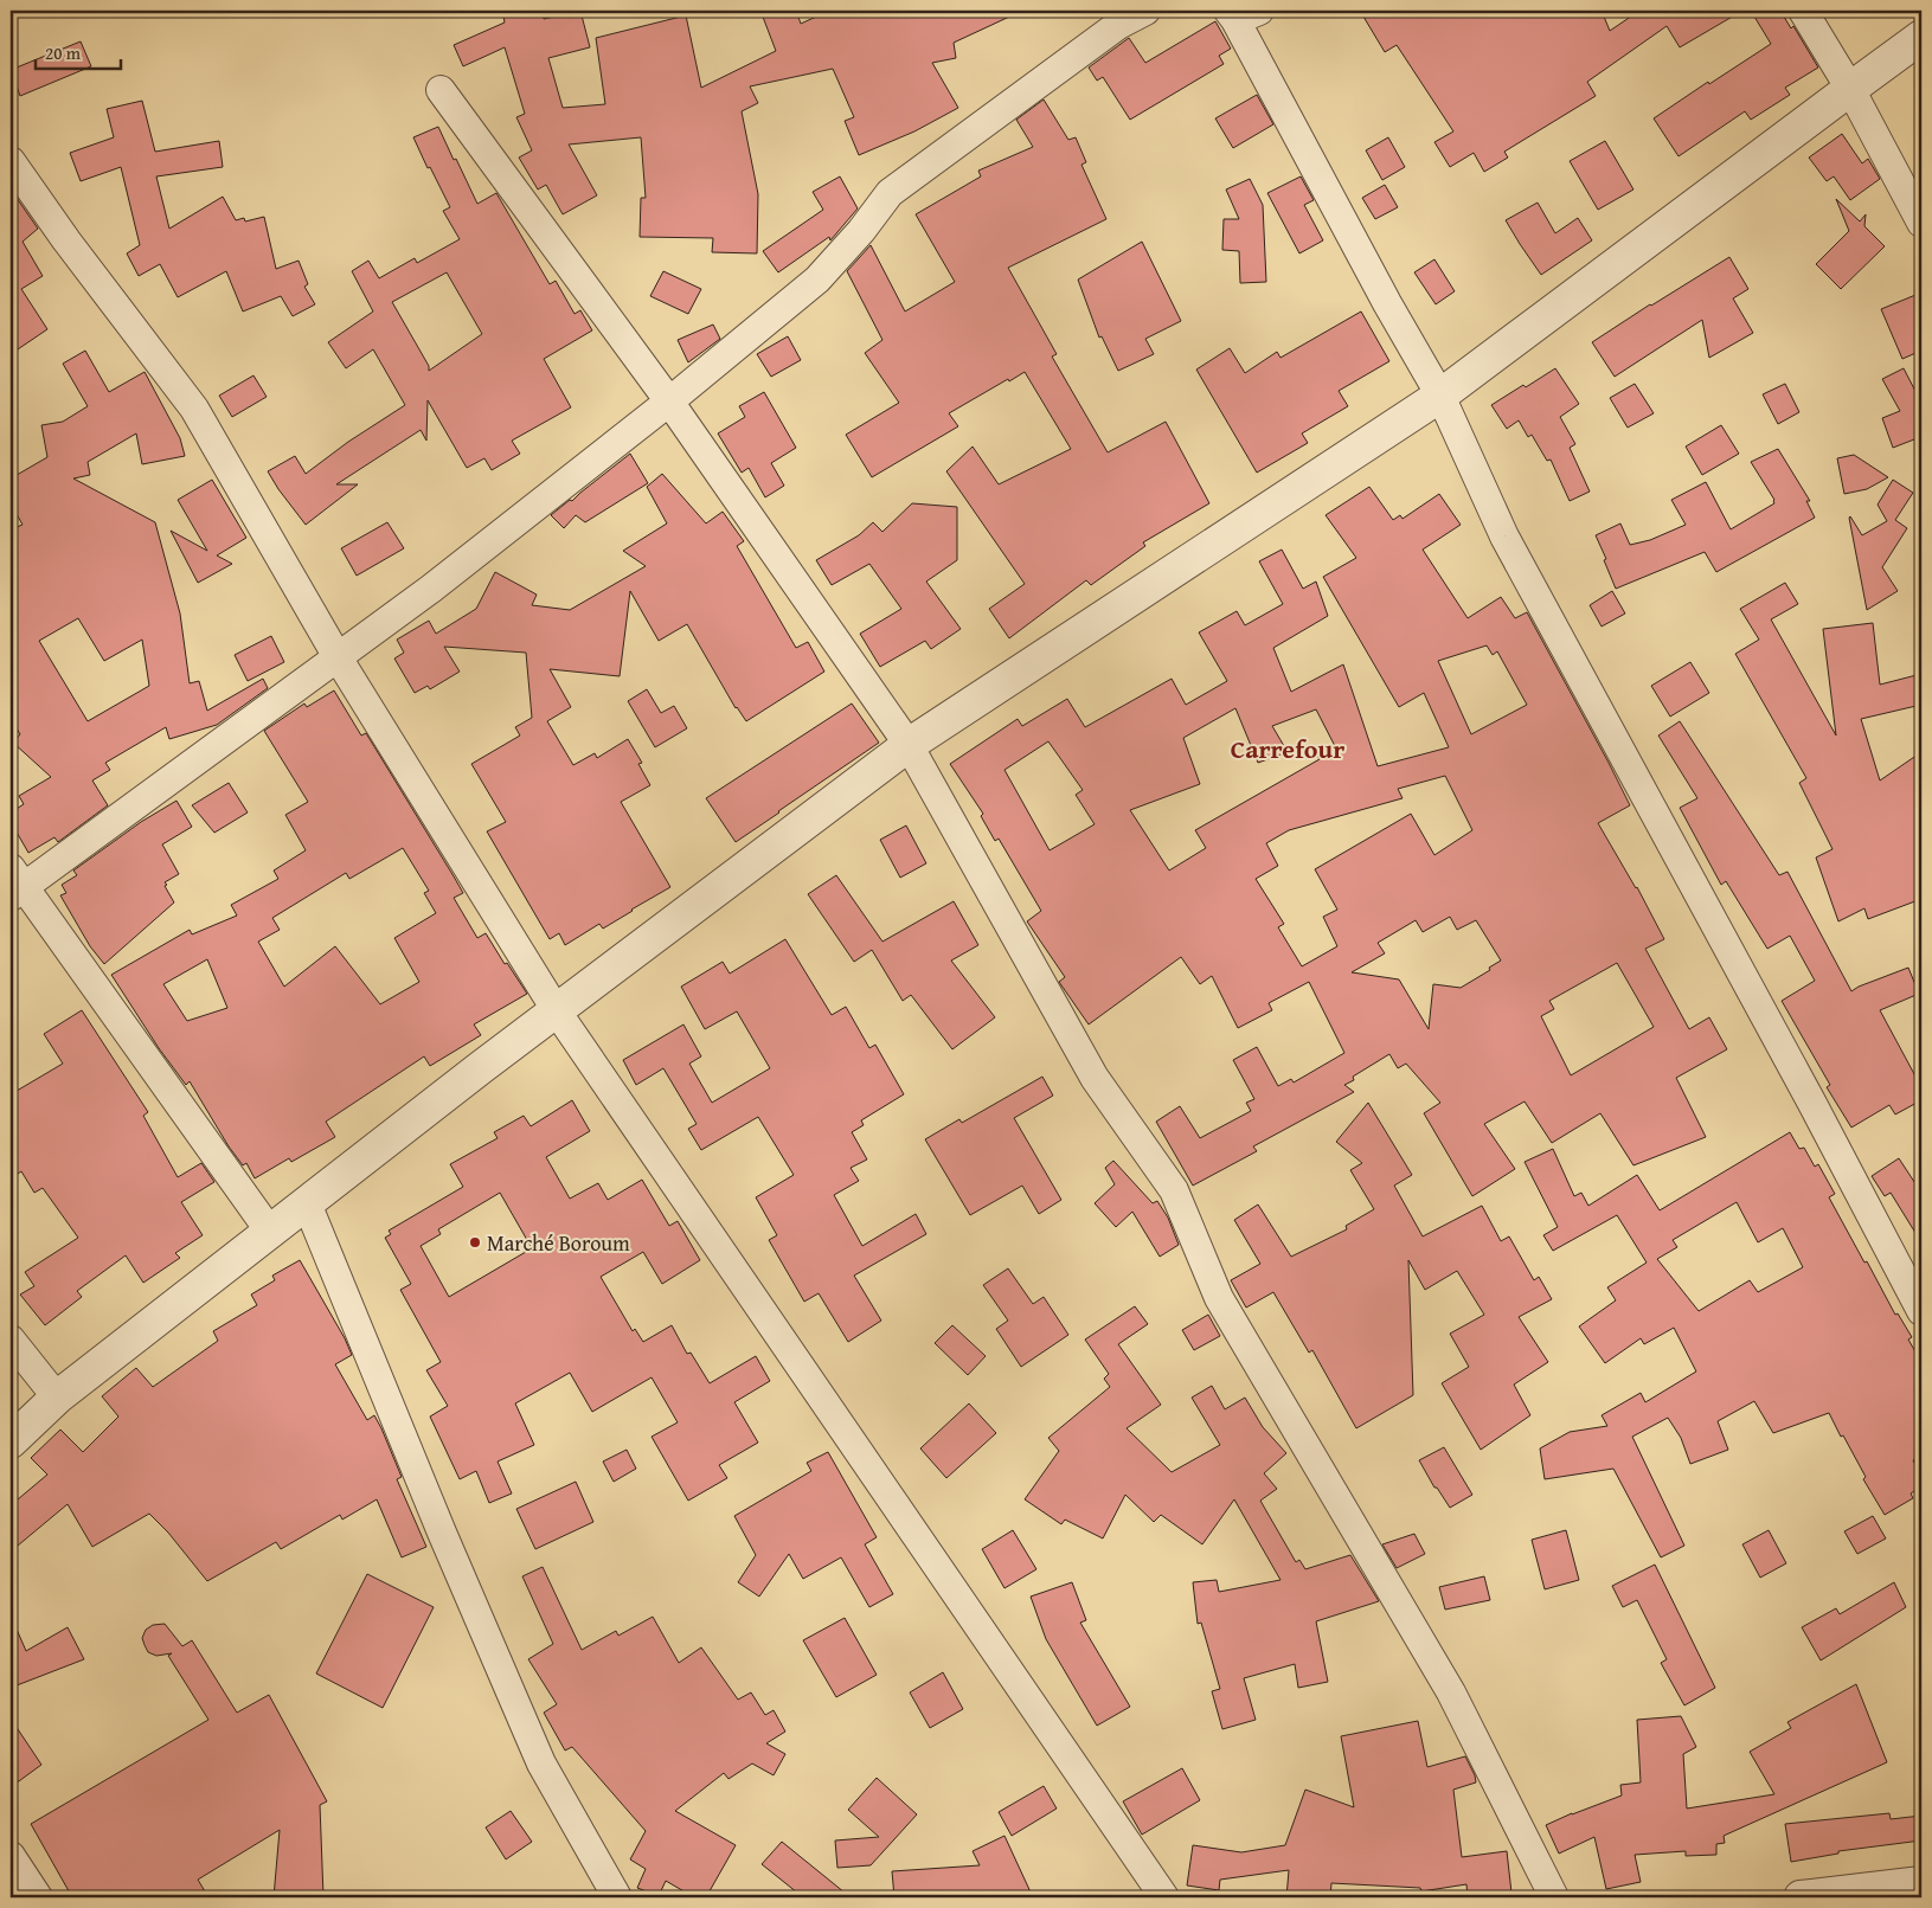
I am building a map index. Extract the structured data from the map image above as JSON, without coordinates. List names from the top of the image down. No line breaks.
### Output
{"districts":["Carrefour"],"places":["Marché Boroum"],"scale_bar":"20 m"}
